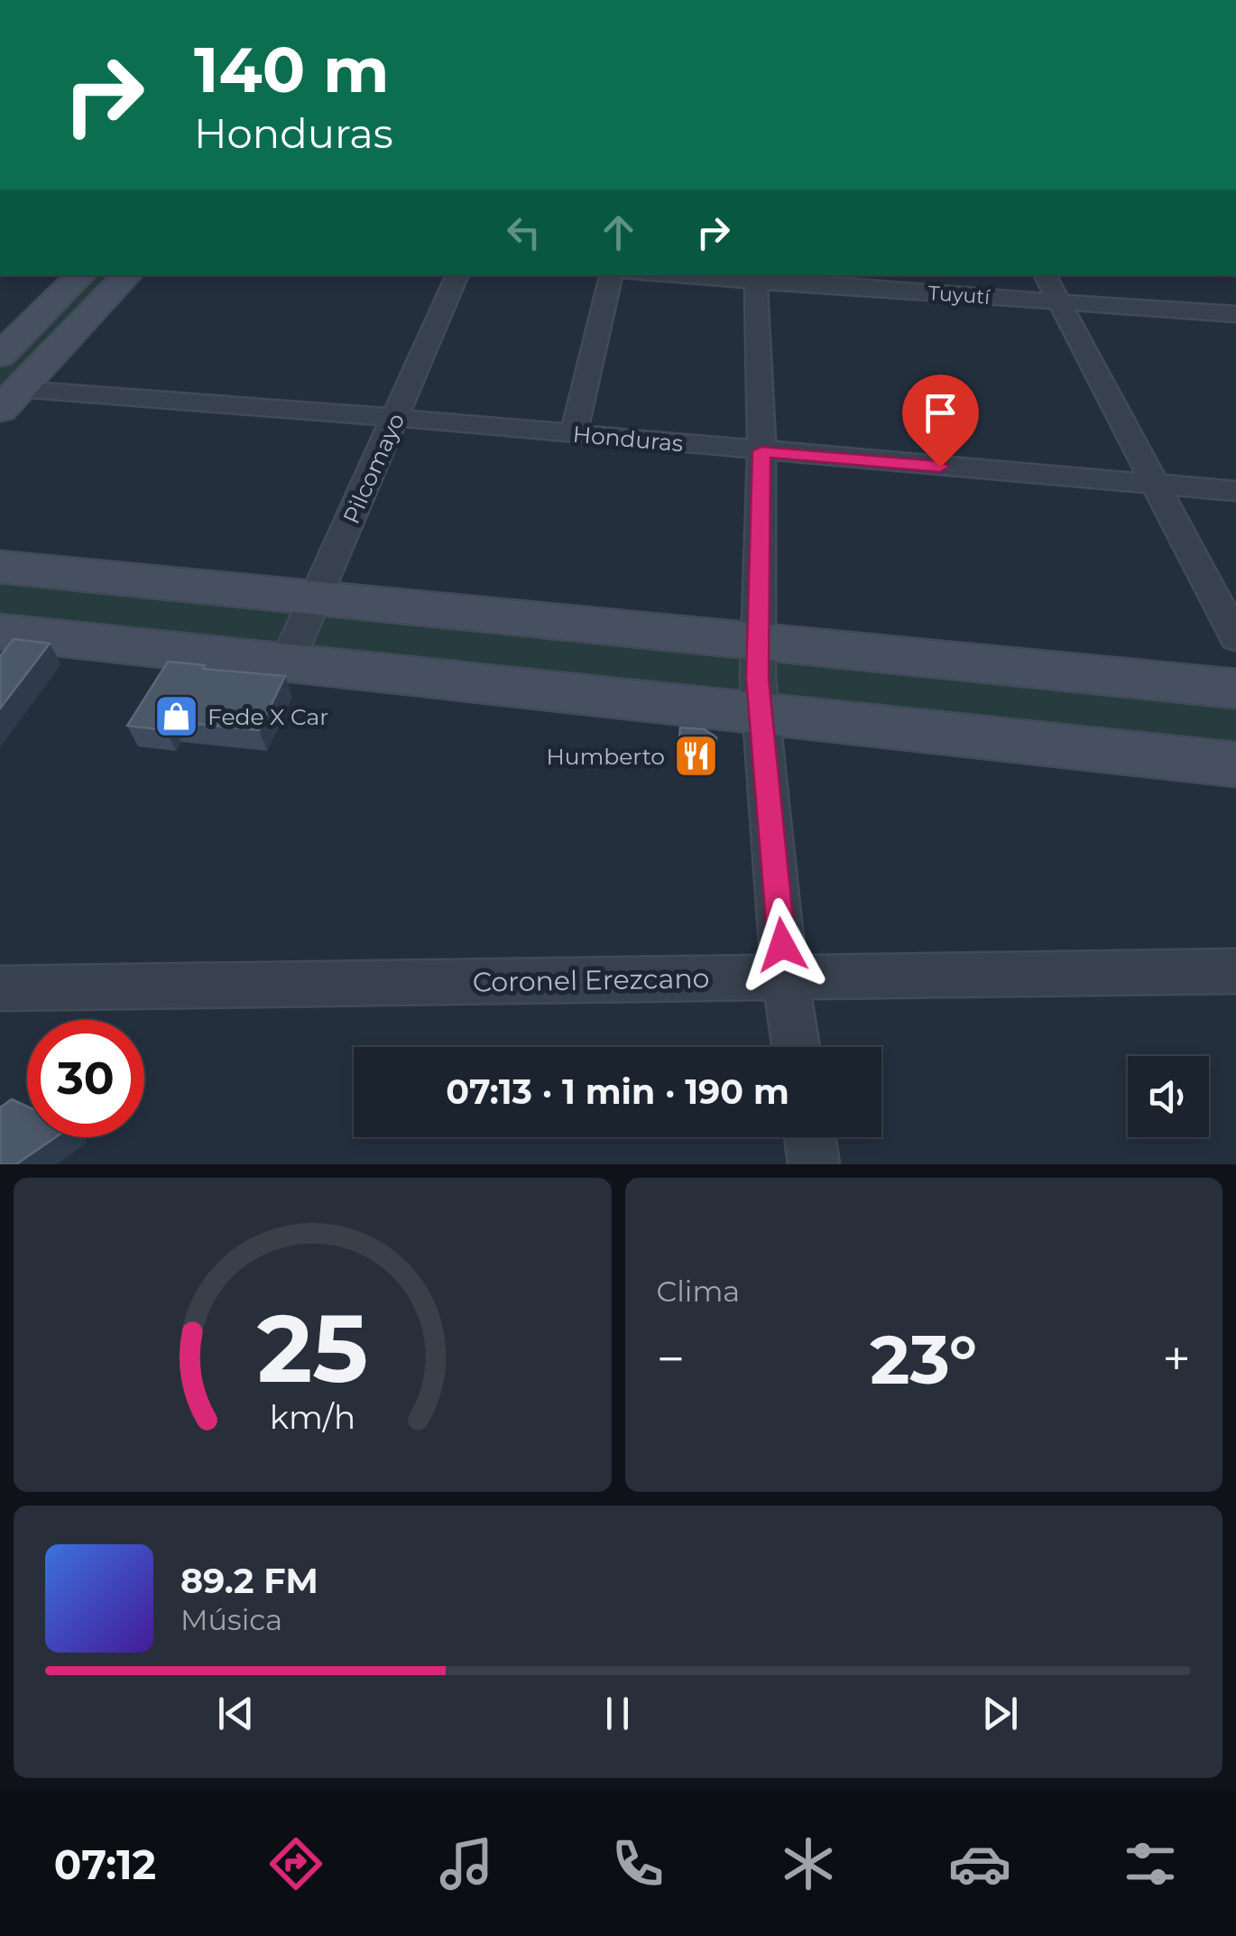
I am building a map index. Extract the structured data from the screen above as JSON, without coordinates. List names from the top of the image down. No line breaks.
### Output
{"streets":{"street":["Tuyutí","Honduras","Pilcomayo","Coronel Erezcano"]},"crossings":[["Honduras","Pilcomayo"]],"places":{"shop":["Fede X Car"],"restaurant":["Humberto"]},"page":{"turn":["140 m","Honduras"],"limit":"30","trip":"07:13 · 1 min · 190 m","tile":"Clima","heat":["−","23°","+"],"song":["89.2 FM","Música"],"tabs":"07:12","gauge":["25","km/h"]}}
